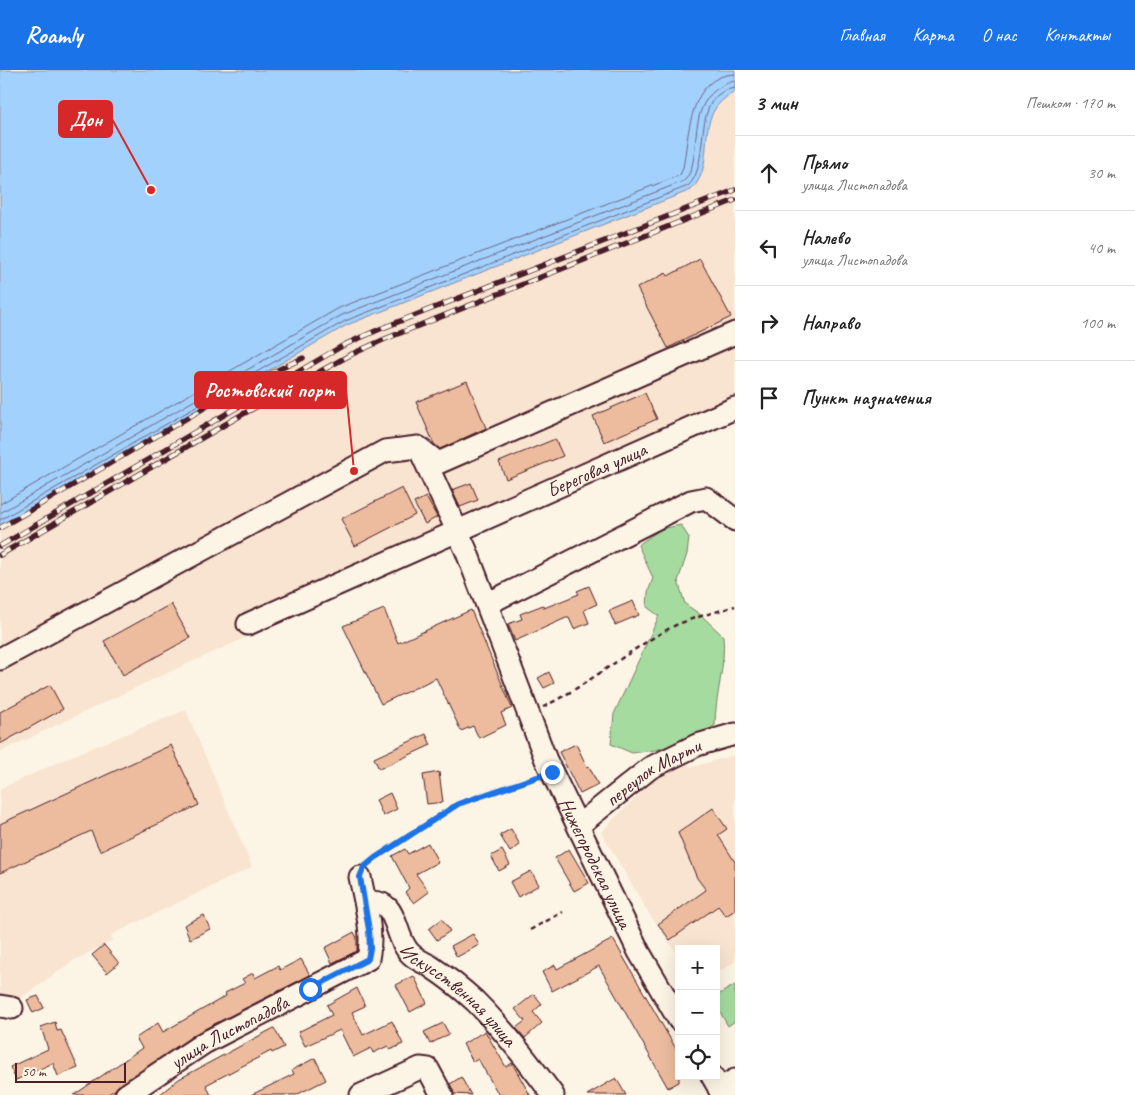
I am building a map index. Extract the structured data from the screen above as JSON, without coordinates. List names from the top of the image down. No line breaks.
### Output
{"streets":{"street":["Береговая улица","переулок Марти","Нижегородская улица","Искусственная улица","улица Листопадова"]},"crossings":[["Береговая улица","Нижегородская улица"],["переулок Марти","Нижегородская улица"],["Искусственная улица","улица Листопадова"]],"places":["Дон","Ростовский порт"],"scale_bar":"50 m","page":{"header":"Roamly","nav":["Главная","Карта","О нас","Контакты"],"heading":["3 мин","Пешком · 170 m"],"list":[["Прямо","улица Листопадова","30 m"],["Налево","улица Листопадова","40 m"],["Направо","100 m"],"Пункт назначения"],"map_buttons":["+","−"],"scale":"50 m"}}
